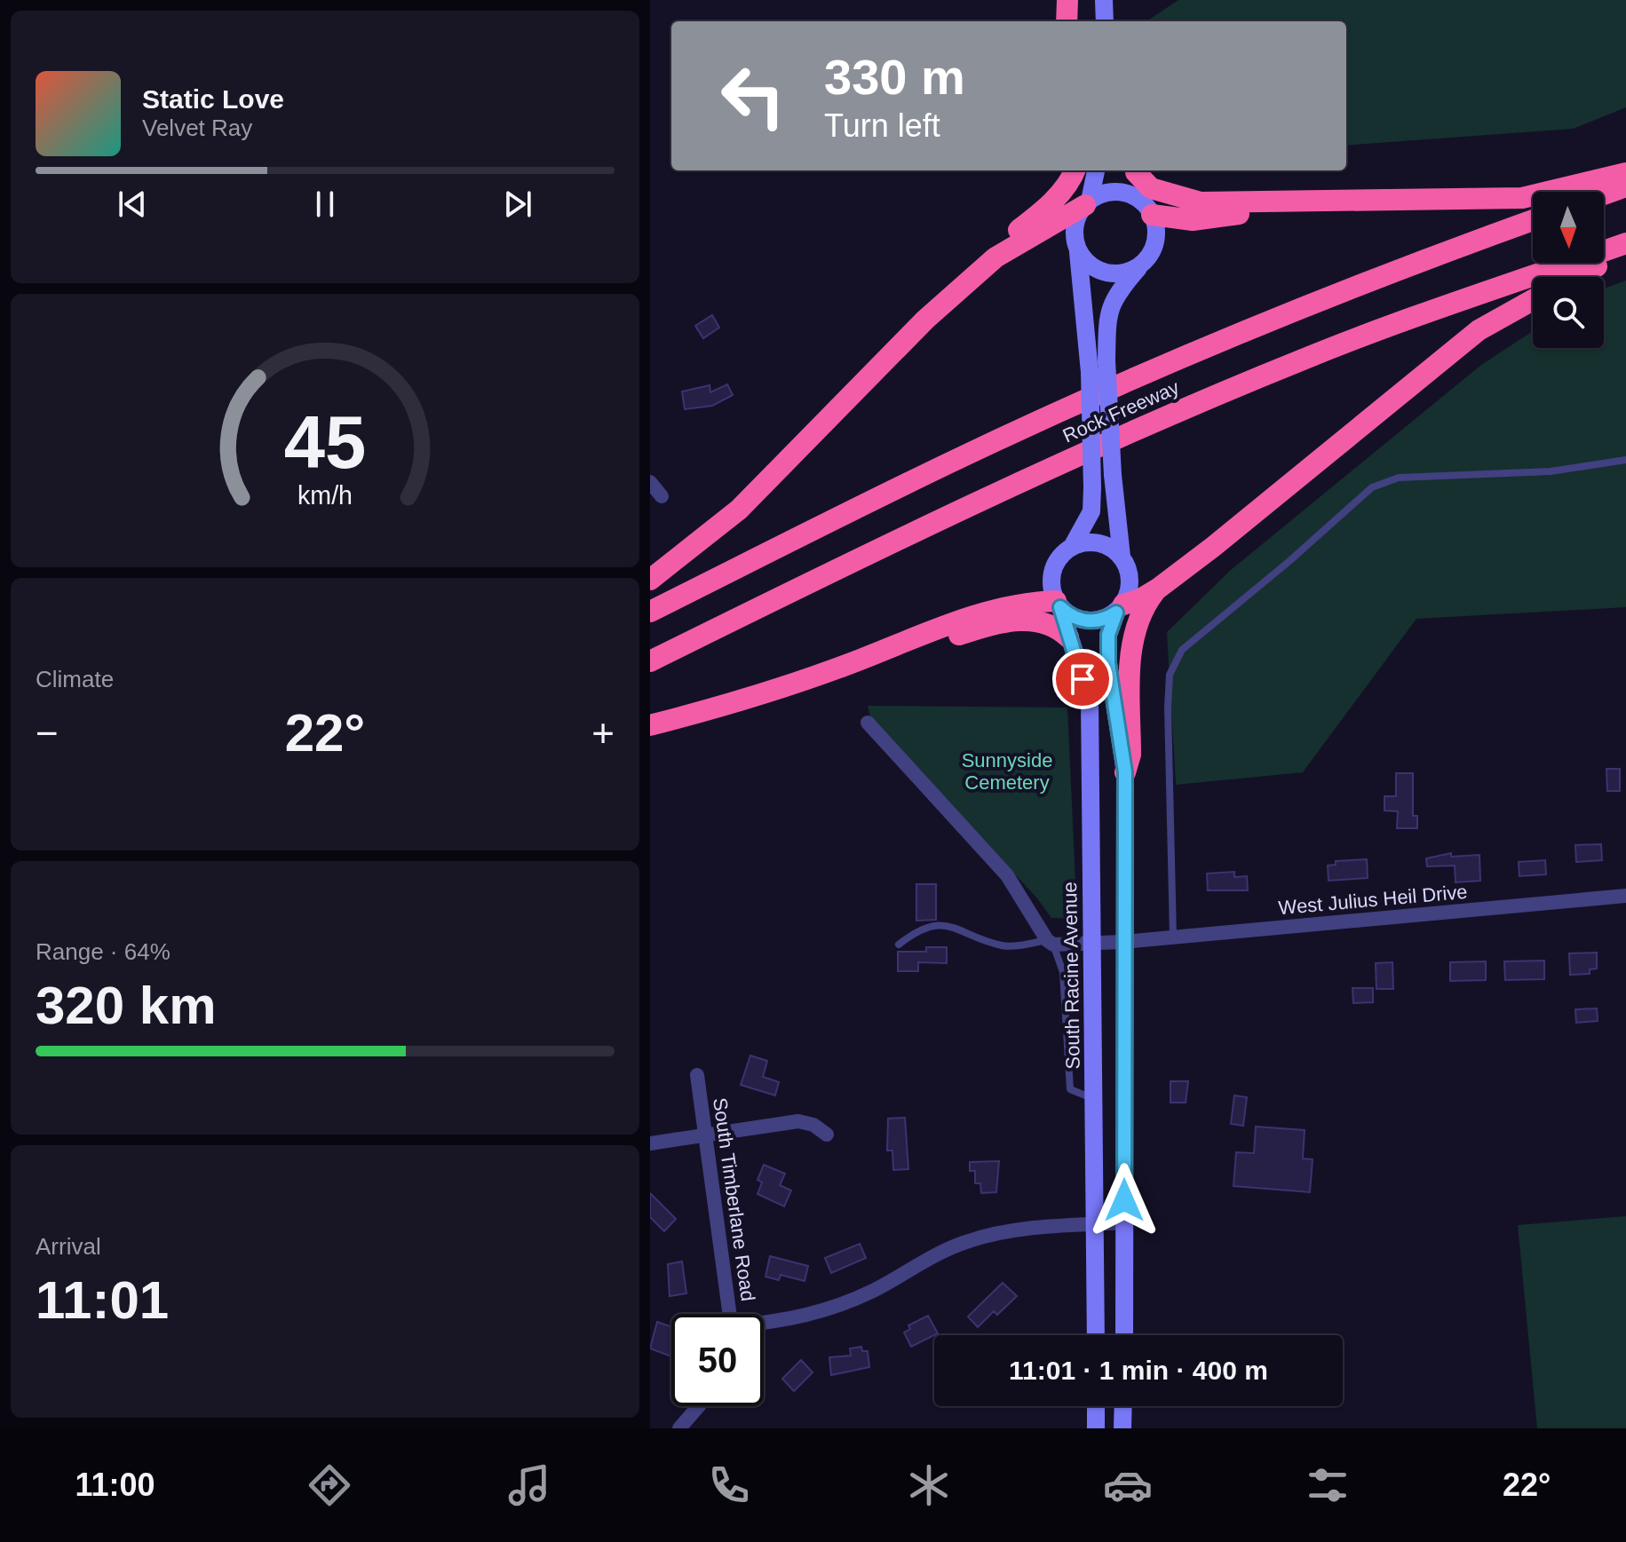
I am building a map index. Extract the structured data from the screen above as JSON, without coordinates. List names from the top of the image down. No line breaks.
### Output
{"streets":{"highway":["Rock Freeway"],"main road":["South Racine Avenue"],"street":["West Julius Heil Drive","South Timberlane Road"]},"crossings":[["West Julius Heil Drive","South Racine Avenue"]],"parks":["Sunnyside Cemetery"],"north":"bottom","page":{"turn":["330 m","Turn left"],"song":["Static Love","Velvet Ray"],"tile":["Climate",["Range · 64%","320 km"],["Arrival","11:01"]],"heat":["−","22°","+"],"limit":"50","trip":"11:01 · 1 min · 400 m","tabs":["11:00","22°"],"gauge":["45","km/h"]}}
